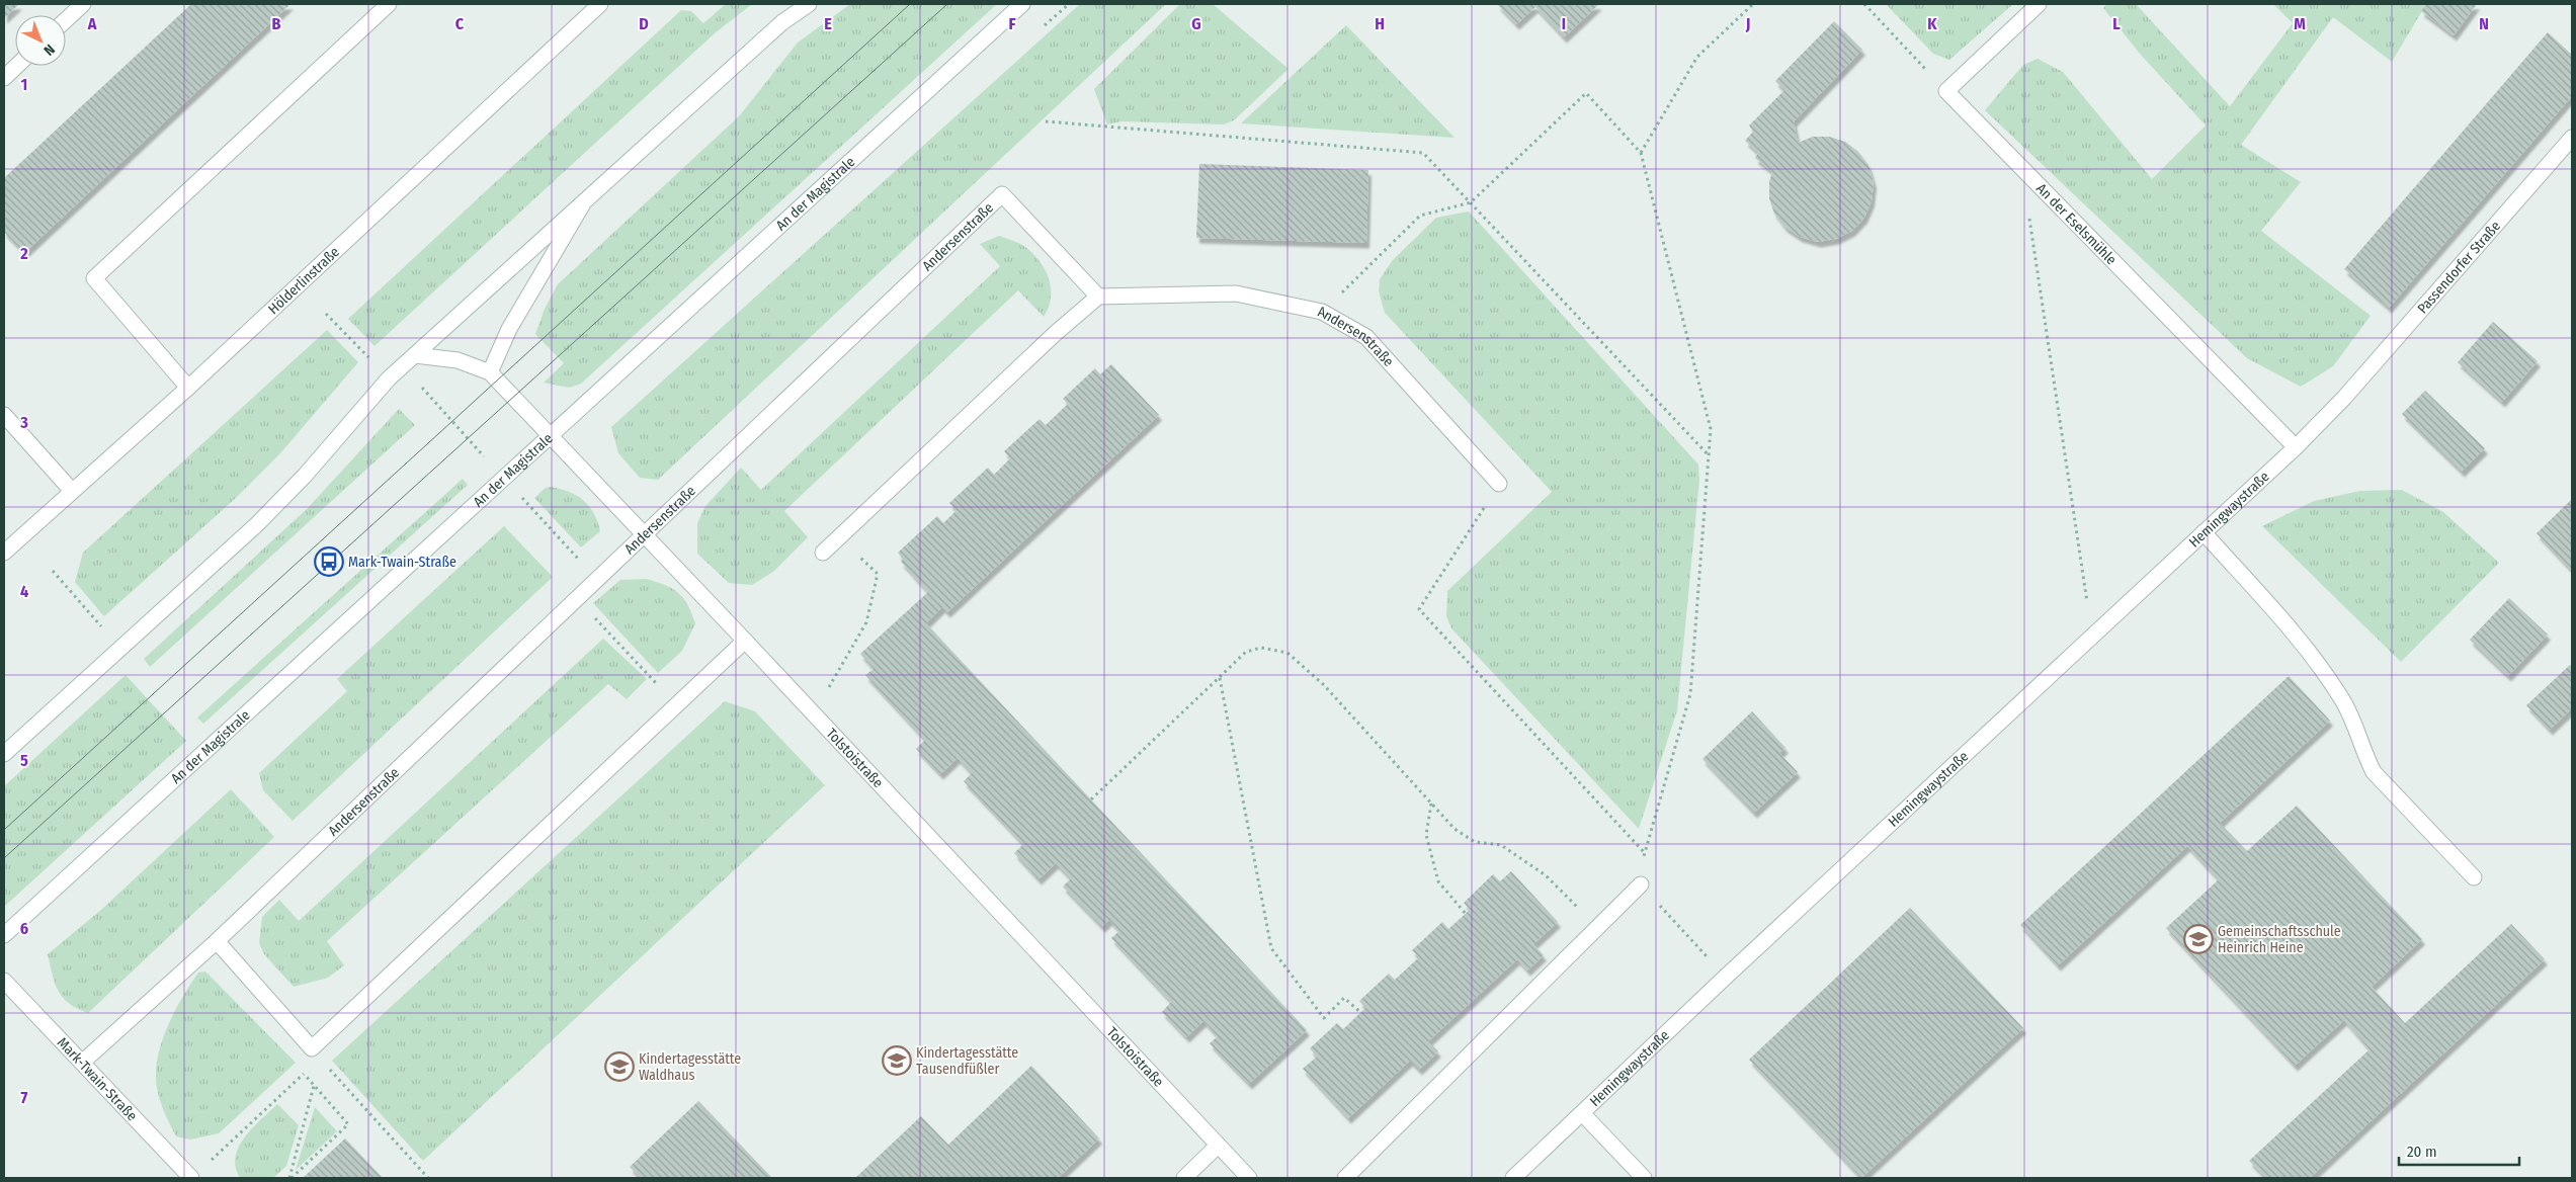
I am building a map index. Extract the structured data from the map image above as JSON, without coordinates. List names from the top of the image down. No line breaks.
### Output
{"streets":{"street":["An der Magistrale","An der Eselsmühle","Andersenstraße","Passendorfer Straße","Hölderlinstraße","Hemingwaystraße","Tolstoistraße","Mark-Twain-Straße"]},"crossings":[["An der Magistrale","Tolstoistraße"],["An der Eselsmühle","Hemingwaystraße"],["Andersenstraße","Tolstoistraße"],["Andersenstraße","Mark-Twain-Straße"],["Passendorfer Straße","Hemingwaystraße"]],"places":{"bus stop":["Mark-Twain-Straße"],"school or university":["Gemeinschaftsschule Heinrich Heine","Kindertagesstätte Tausendfüßler","Kindertagesstätte Waldhaus"]},"scale_bar":"20 m","north":"bottom right","grid":{"columns":["A","B","C","D","E","F","G","H","I","J","K","L","M","N"],"rows":["1","2","3","4","5","6","7"]}}
